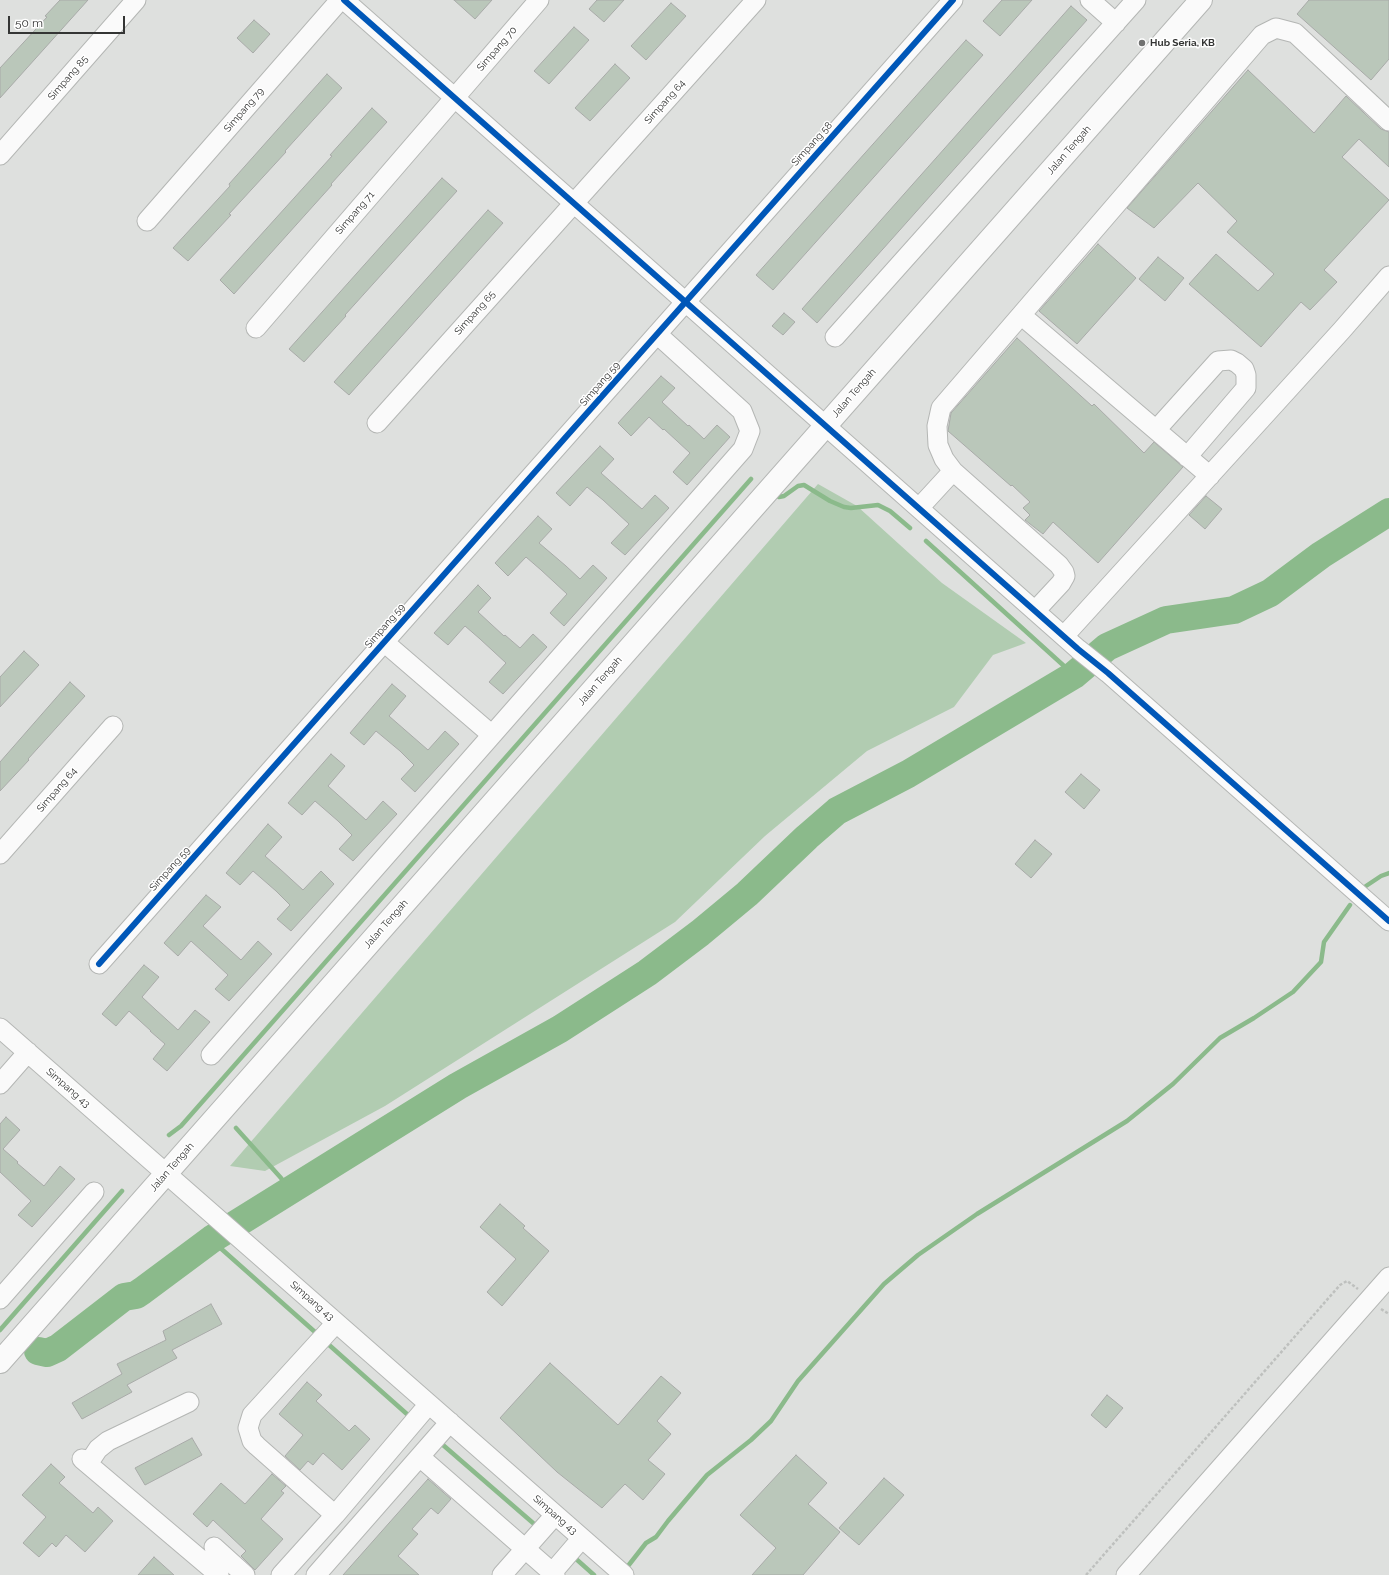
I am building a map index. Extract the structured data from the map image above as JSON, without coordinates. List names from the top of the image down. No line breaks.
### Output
{"streets":{"main road":["Jalan Tengah"],"street":["Simpang 70","Simpang 85","Simpang 64","Simpang 79","Simpang 58","Simpang 71","Simpang 65","Simpang 59","Simpang 43"]},"crossings":[["Simpang 70","Simpang 71"],["Simpang 64","Simpang 65"],["Simpang 58","Simpang 59"],["Jalan Tengah","Simpang 43"]],"places":["Hub Seria, KB"],"scale_bar":"50 m"}
